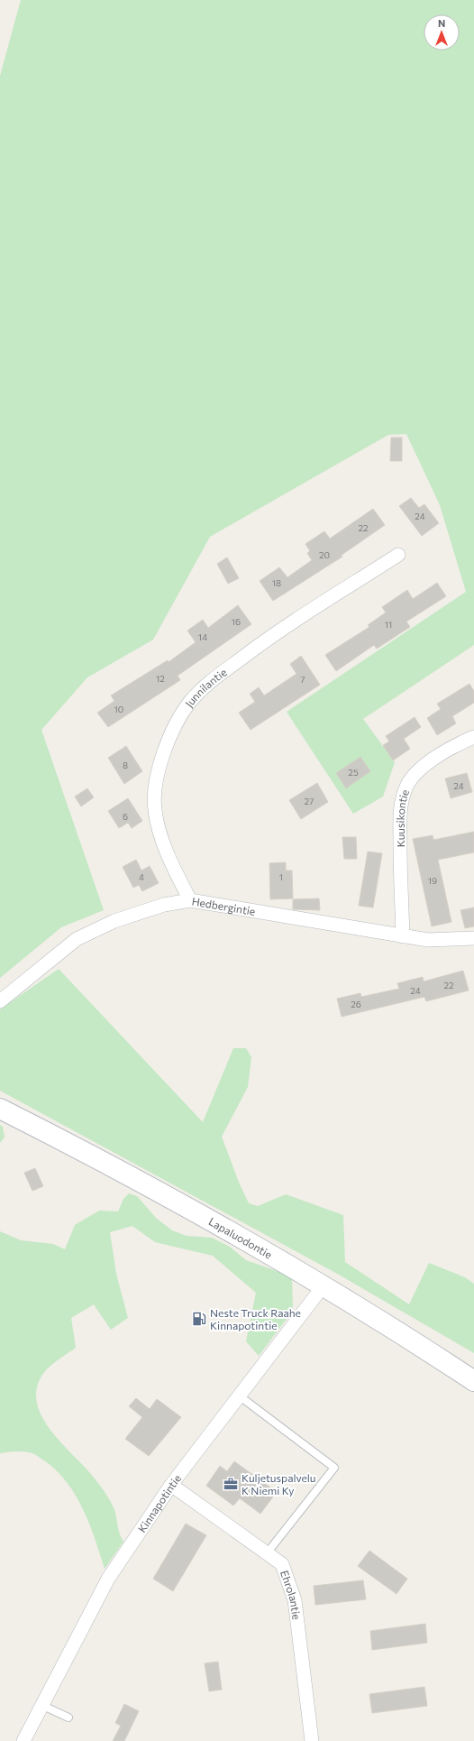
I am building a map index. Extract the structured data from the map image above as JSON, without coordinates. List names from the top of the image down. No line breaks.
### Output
{"streets":{"main road":["Lapaluodontie"],"street":["Junnilantie","Kuusikontie","Hedbergintie","Kinnapotintie","Ehrolantie"]},"crossings":[["Junnilantie","Hedbergintie"],["Kuusikontie","Hedbergintie"],["Lapaluodontie","Kinnapotintie"],["Kinnapotintie","Ehrolantie"]],"places":{"fuel station":["Neste Truck Raahe Kinnapotintie"],"office":["Kuljetuspalvelu K Niemi Ky"]},"house_numbers":["24","22","20","18","16","11","14","12","7","10","8","25","24","27","6","4","1","19","22","24","26"],"north":"top"}
